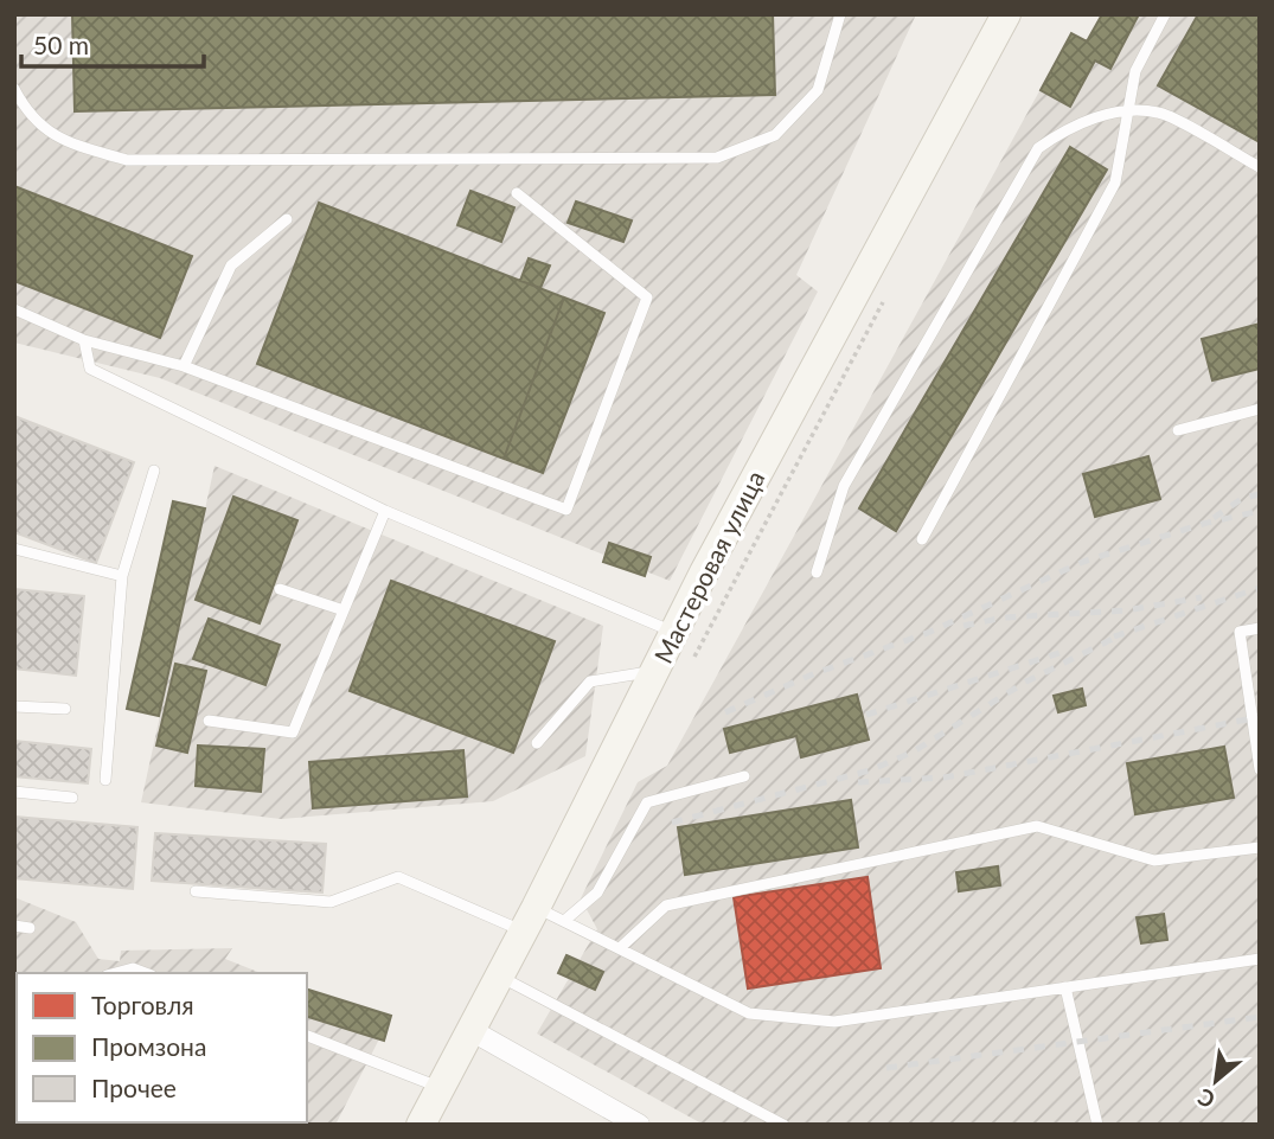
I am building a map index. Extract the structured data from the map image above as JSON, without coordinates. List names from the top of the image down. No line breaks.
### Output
{"streets":{"main road":["Мастеровая улица"]},"legend":["Торговля","Промзона","Прочее"],"scale_bar":"50 m","north":"bottom left"}
